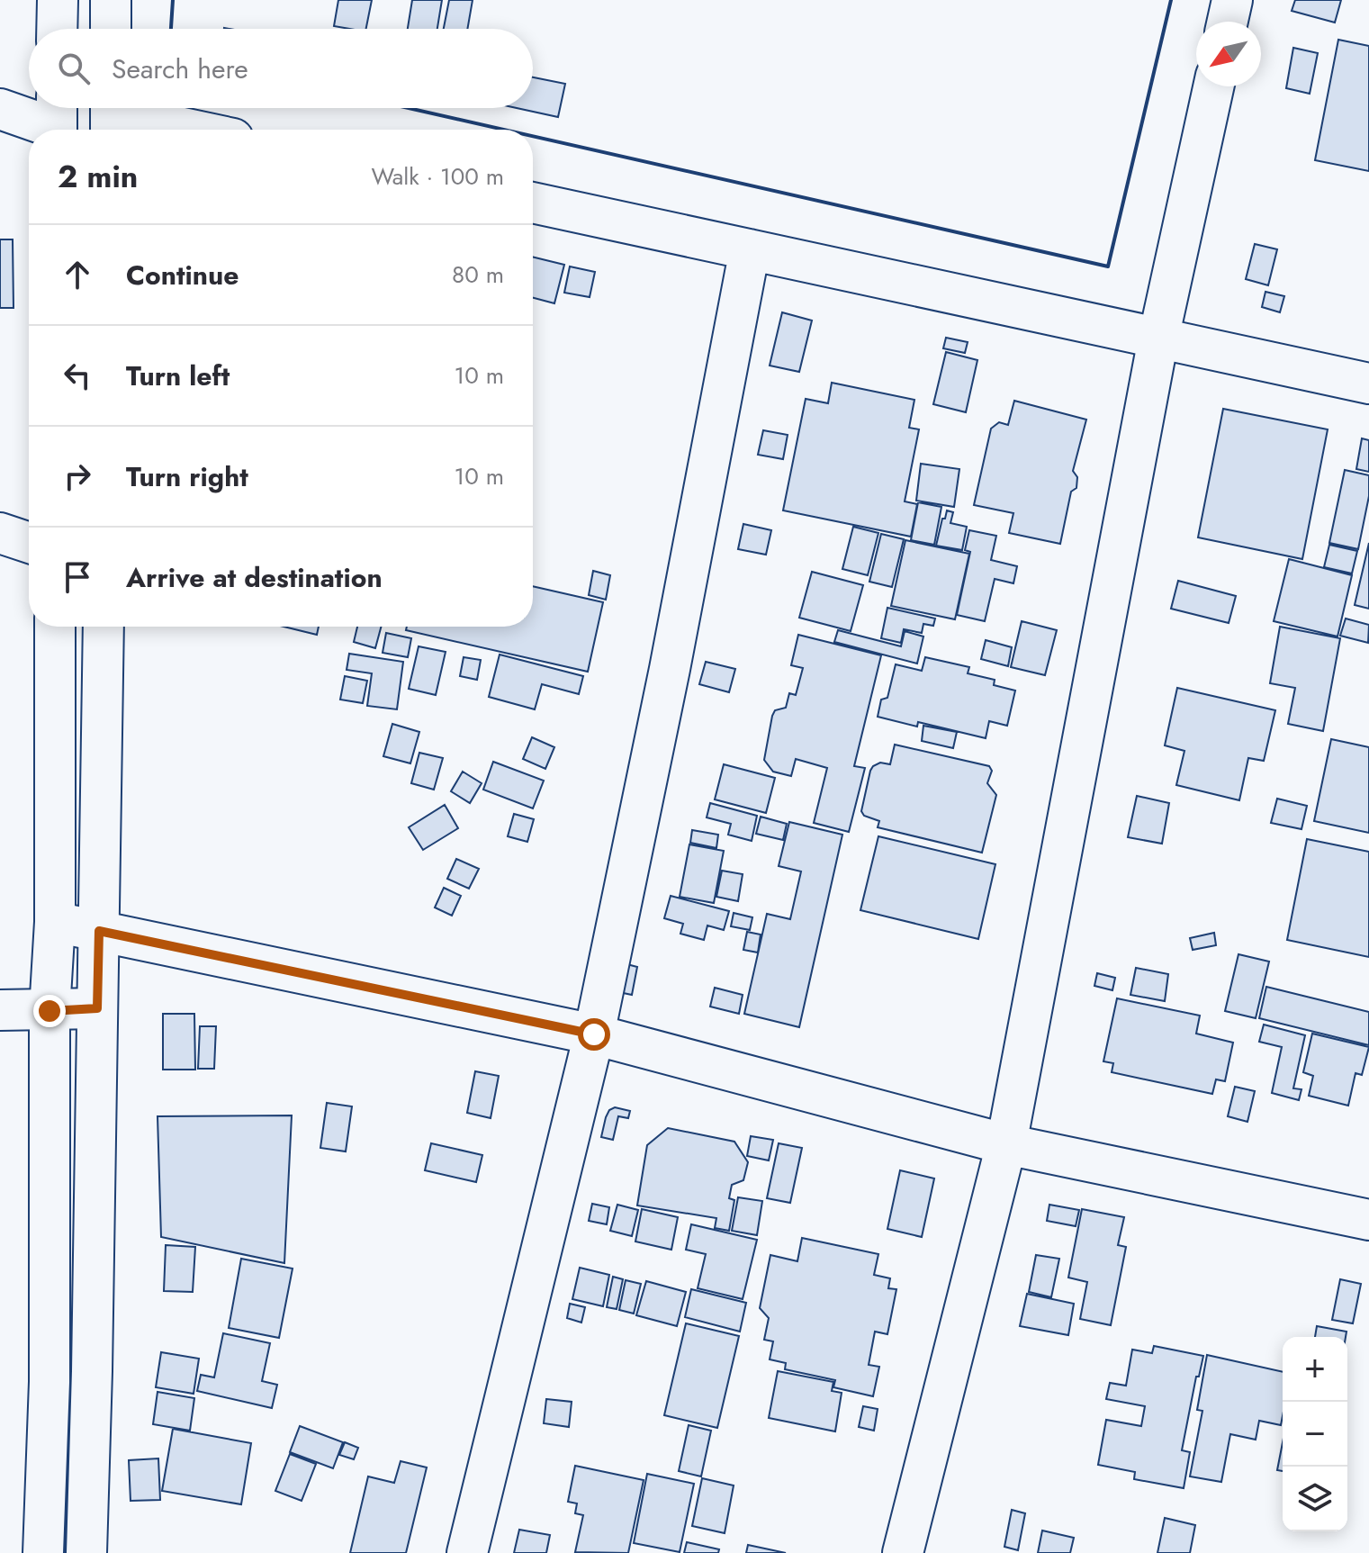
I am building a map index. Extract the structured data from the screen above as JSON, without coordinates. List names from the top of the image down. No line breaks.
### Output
{"north":"bottom left","page":{"search":"Search here","heading":["2 min","Walk · 100 m"],"list":[["Continue","80 m"],["Turn left","10 m"],["Turn right","10 m"],"Arrive at destination"],"map_buttons":["+","−"]}}
